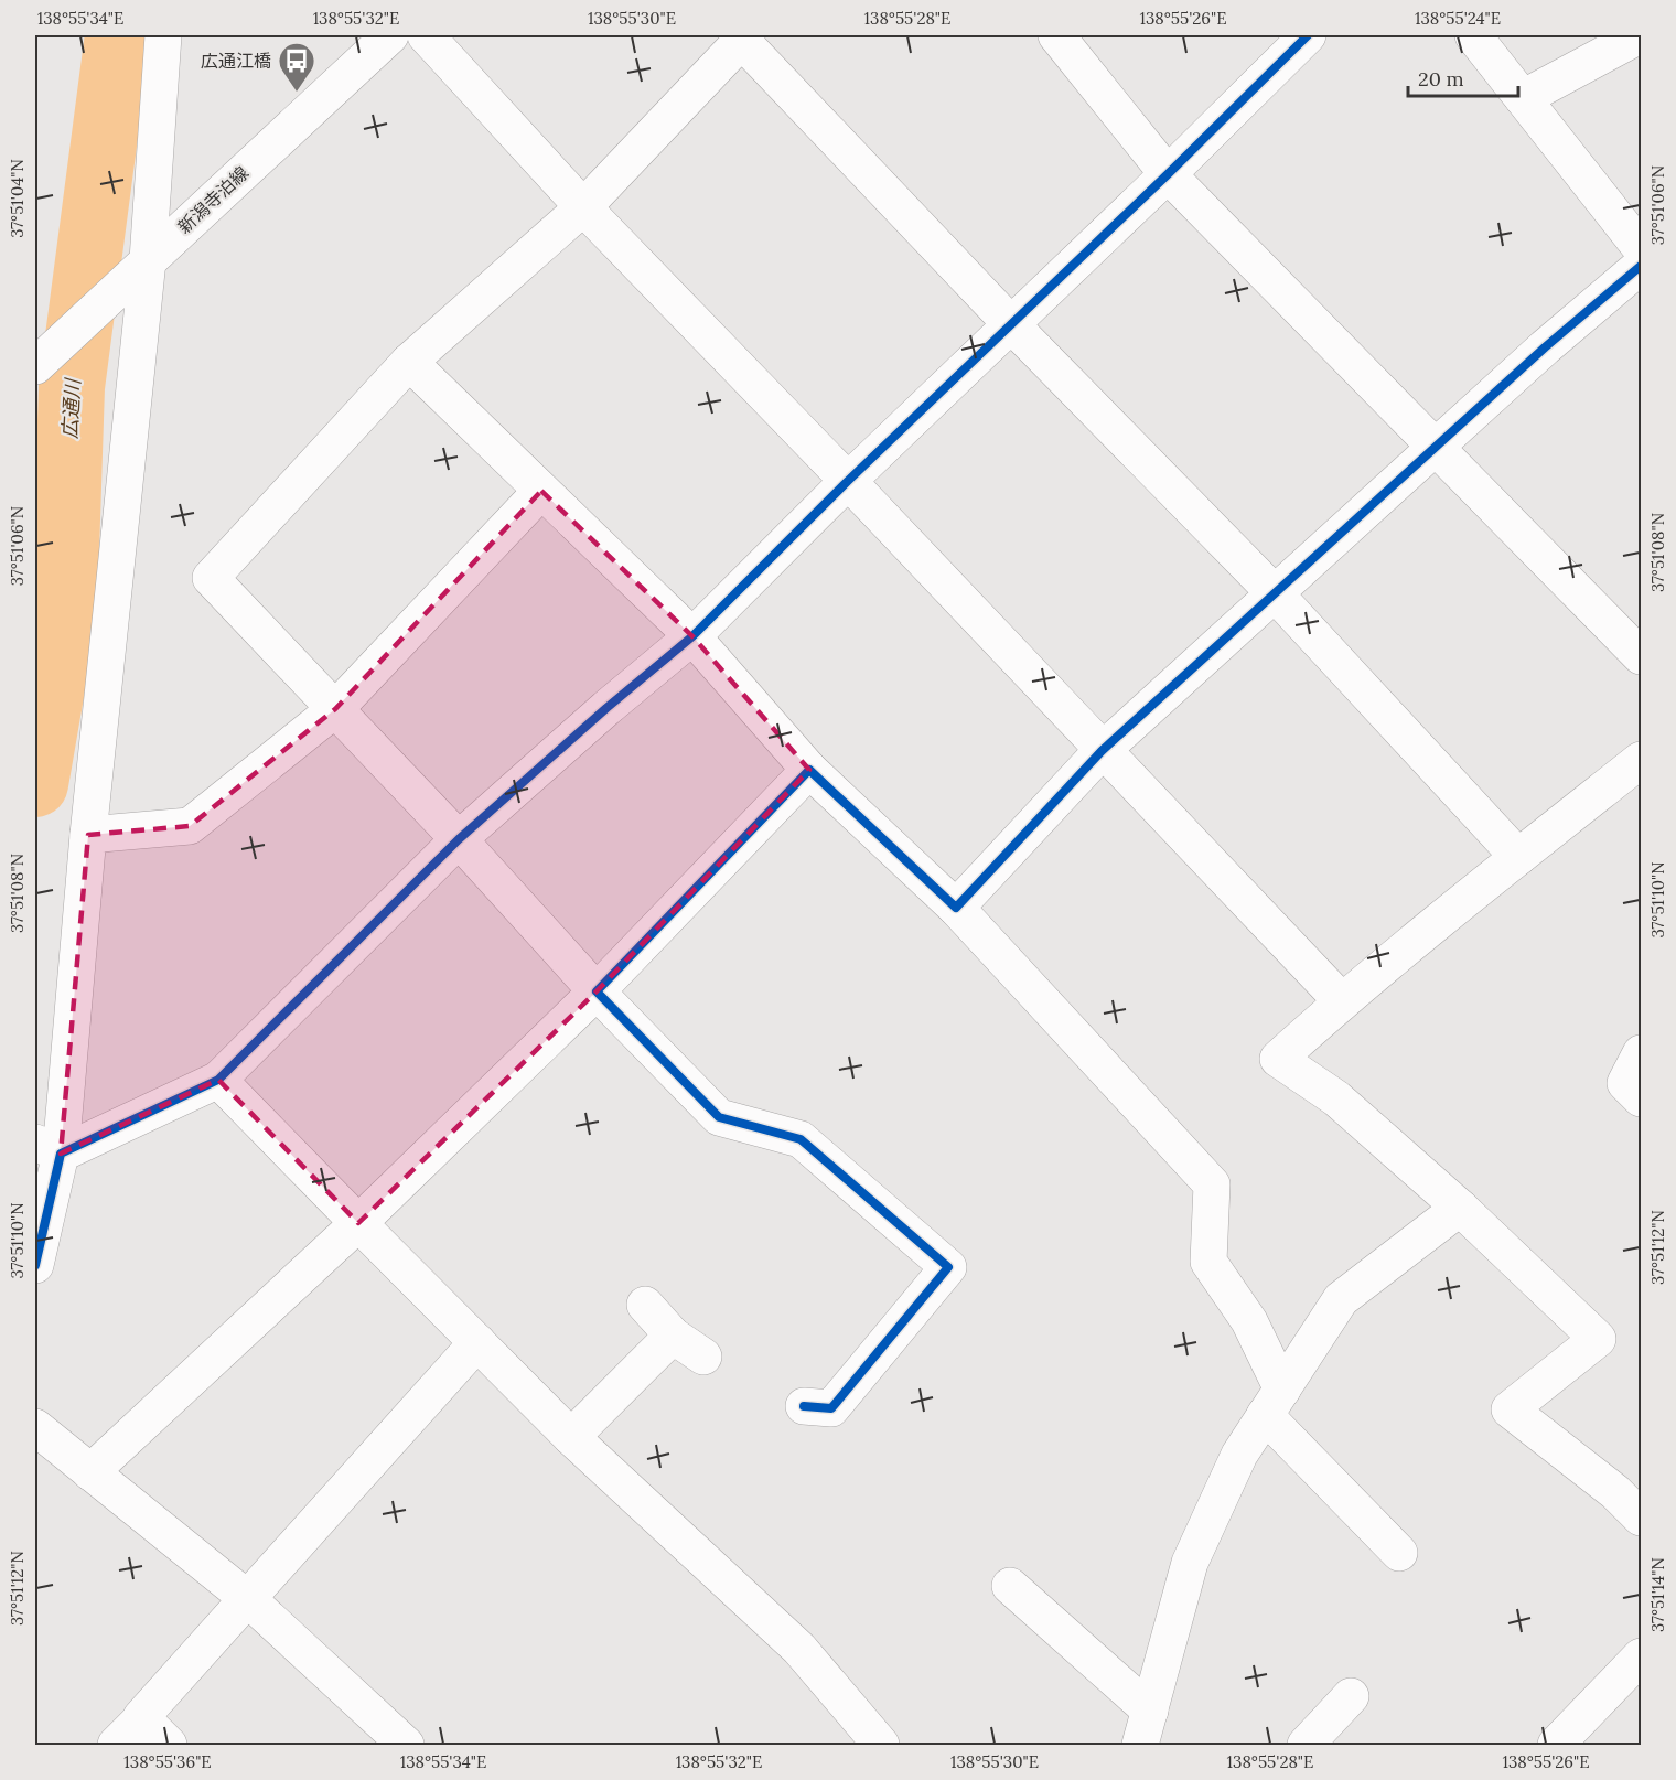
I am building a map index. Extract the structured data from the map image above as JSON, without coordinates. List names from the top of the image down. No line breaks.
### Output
{"streets":{"street":["新潟寺泊線"]},"water":["広通川"],"places":{"bus stop":["広通江橋"]},"scale_bar":"20 m","coordinates":["138°55'34\"E","138°55'32\"E","138°55'30\"E","138°55'28\"E","138°55'26\"E","138°55'24\"E","37°51'04\"N","37°51'06\"N","37°51'08\"N","37°51'10\"N","37°51'12\"N","37°51'14\"N","138°55'36\"E"]}
